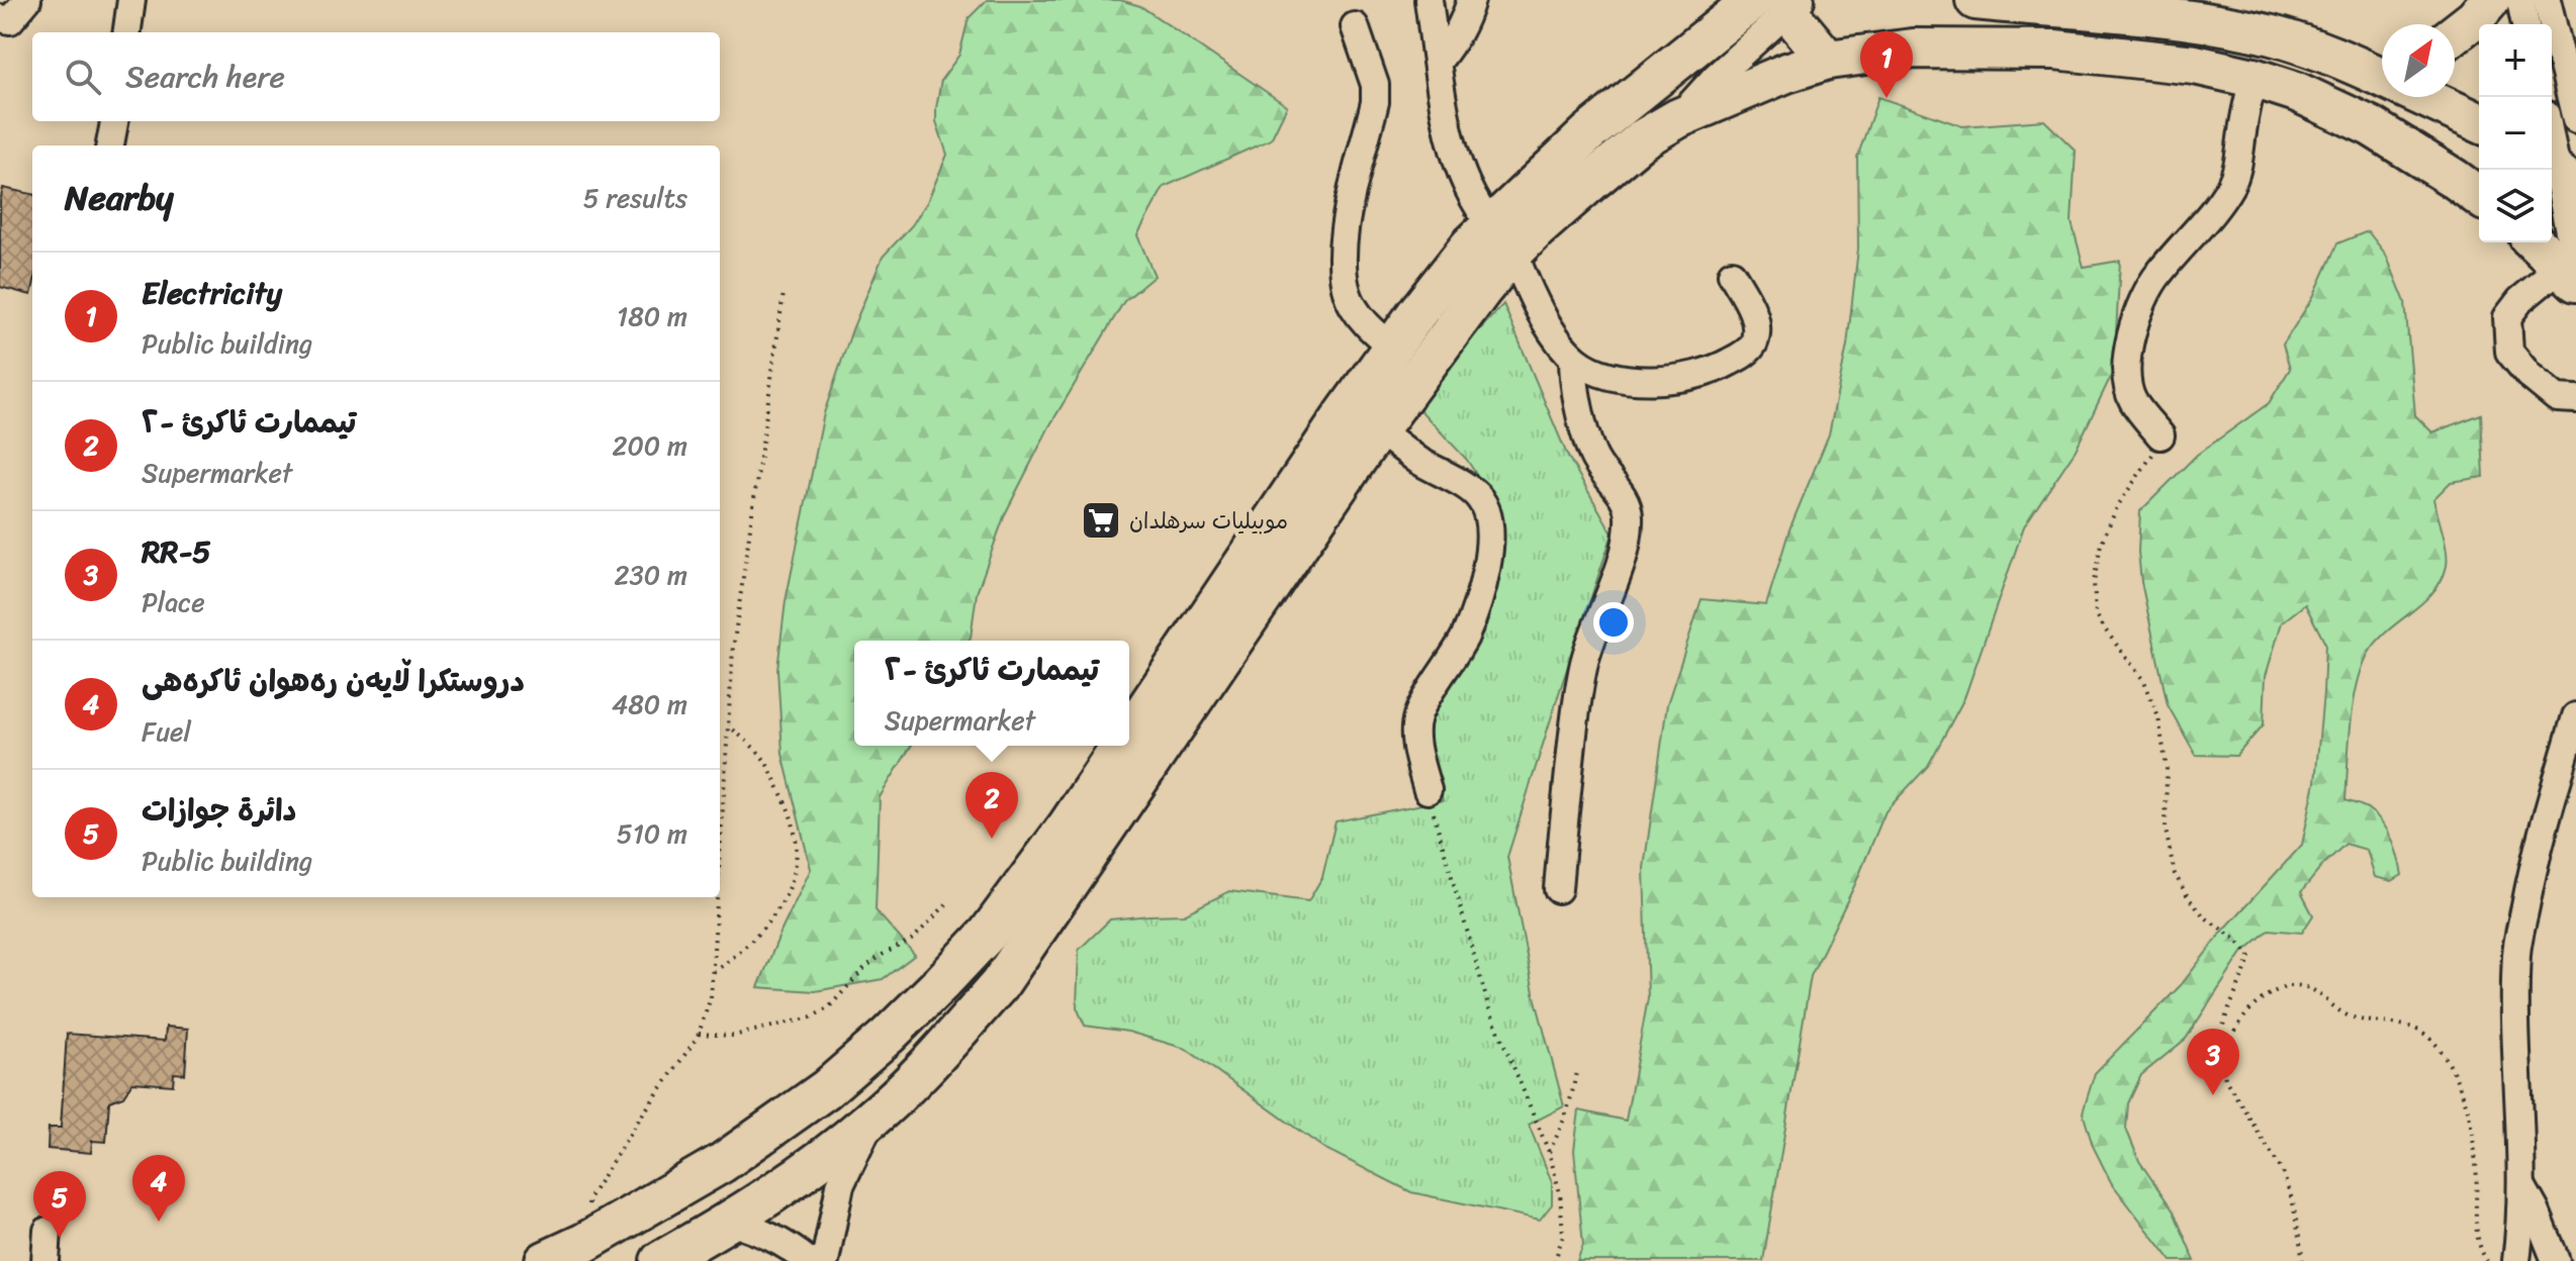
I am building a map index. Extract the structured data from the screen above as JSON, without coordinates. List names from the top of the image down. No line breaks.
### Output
{"places":{"supermarket":["موبيليات سرهلدان"]},"north":"top right","page":{"map_buttons":["+","−"],"pins":["1","2","3","4","5"],"search":"Search here","heading":["Nearby","5 results"],"list":[{"mark":"1","name":"Electricity","note":"Public building","value":"180 m"},{"mark":"2","name":"تيممارت ئاكرئ -٢","note":"Supermarket","value":"200 m"},{"mark":"3","name":"RR-5","note":"Place","value":"230 m"},{"mark":"4","name":"دروستكرا ڵایەن رەهوان ئاكرەهی","note":"Fuel","value":"480 m"},{"mark":"5","name":"دائرة جوازات","note":"Public building","value":"510 m"}],"popup":["تيممارت ئاكرئ -٢","Supermarket"]}}
